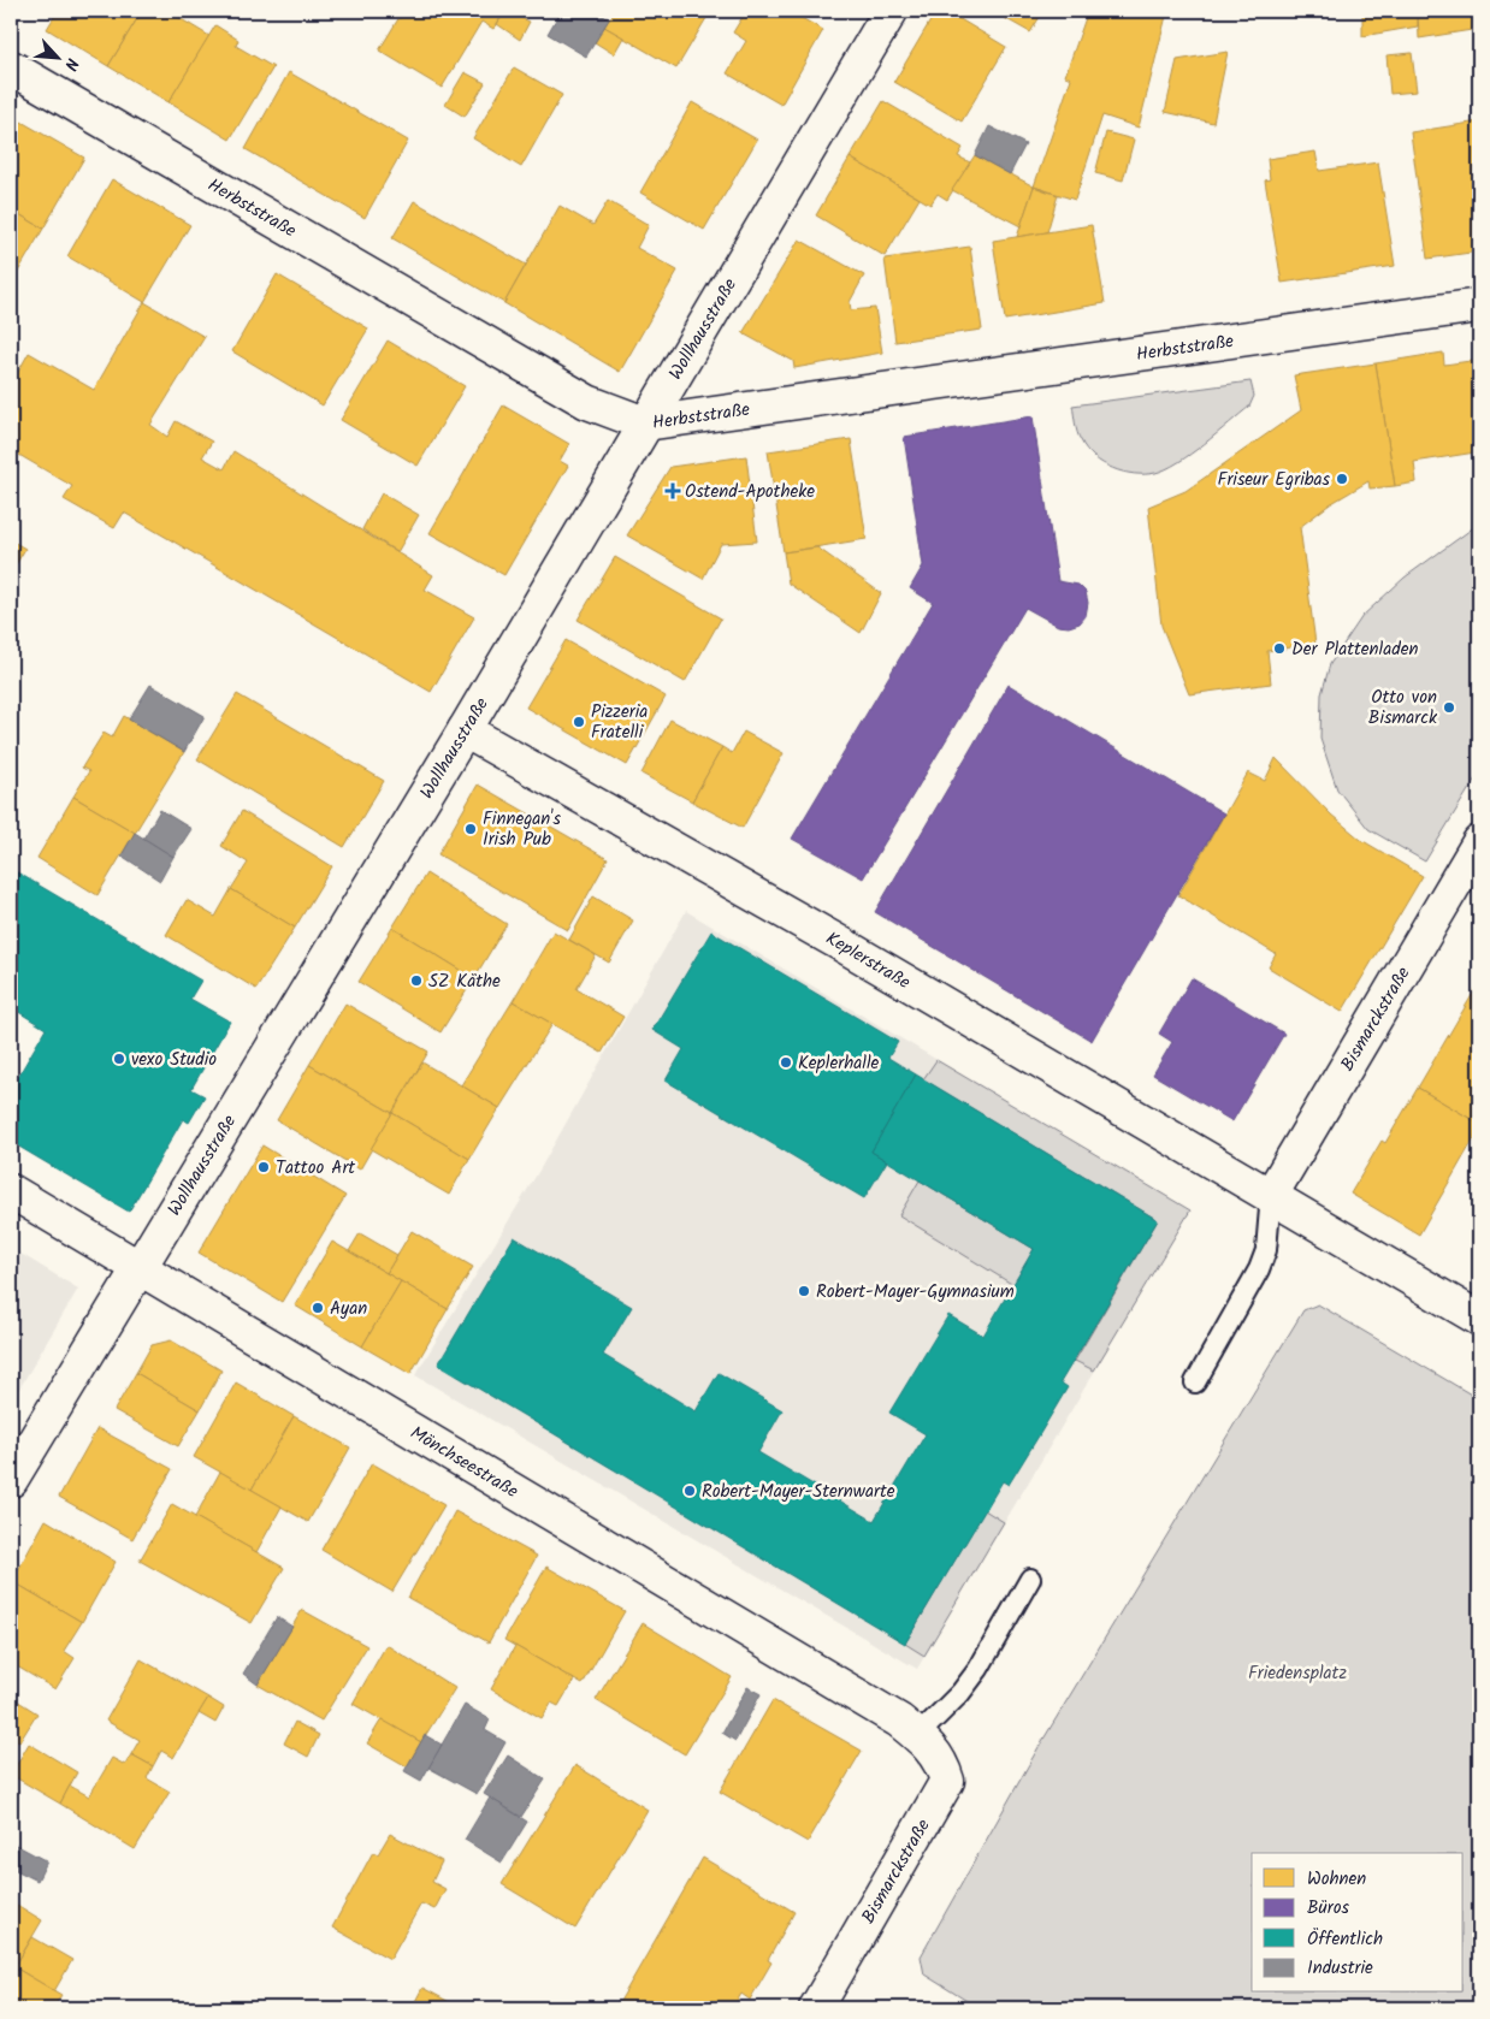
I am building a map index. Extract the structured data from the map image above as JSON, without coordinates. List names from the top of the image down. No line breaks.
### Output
{"streets":{"street":["Herbststraße","Wollhausstraße","Keplerstraße","Bismarckstraße","Mönchseestraße"]},"crossings":[["Herbststraße","Wollhausstraße"],["Wollhausstraße","Keplerstraße"],["Wollhausstraße","Mönchseestraße"],["Keplerstraße","Bismarckstraße"],["Bismarckstraße","Mönchseestraße"]],"parks":["Friedensplatz"],"places":{"other":["Friseur Egribas","Der Plattenladen","Otto von Bismarck","Pizzeria Fratelli","Finnegan's Irish Pub","SZ Käthe","vexo Studio","Keplerhalle","Tattoo Art","Robert-Mayer-Gymnasium","Ayan","Robert-Mayer-Sternwarte"],"health":["Ostend-Apotheke"]},"legend":["Wohnen","Büros","Öffentlich","Industrie"],"north":"bottom right"}
